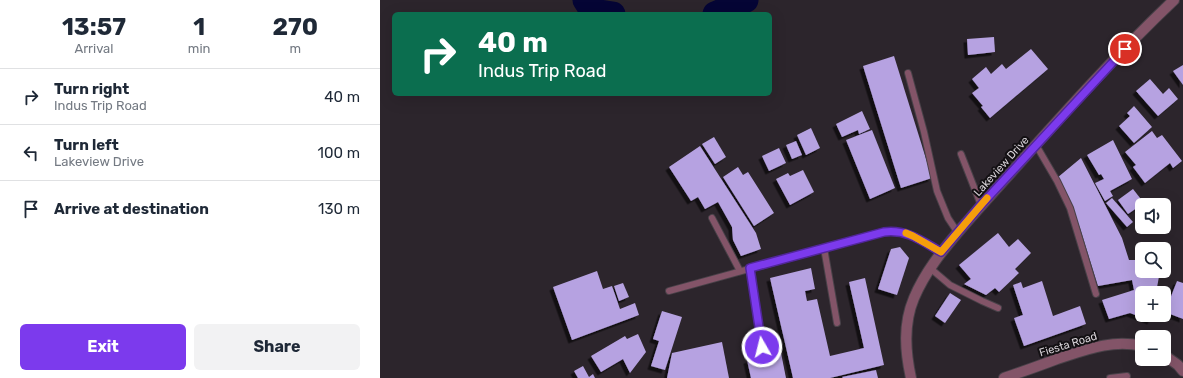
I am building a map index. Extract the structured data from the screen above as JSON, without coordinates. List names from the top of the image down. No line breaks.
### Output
{"streets":{"street":["Lakeview Drive","Fiesta Road"]},"page":{"eta":["13:57","Arrival","1","min","270","m"],"turn":["40 m","Indus Trip Road"],"list":[{"name":"Turn right","note":"Indus Trip Road","value":"40 m"},{"name":"Turn left","note":"Lakeview Drive","value":"100 m"},{"name":"Arrive at destination","value":"130 m"}],"map_buttons":["+","−"],"buttons":["Exit","Share"]}}
